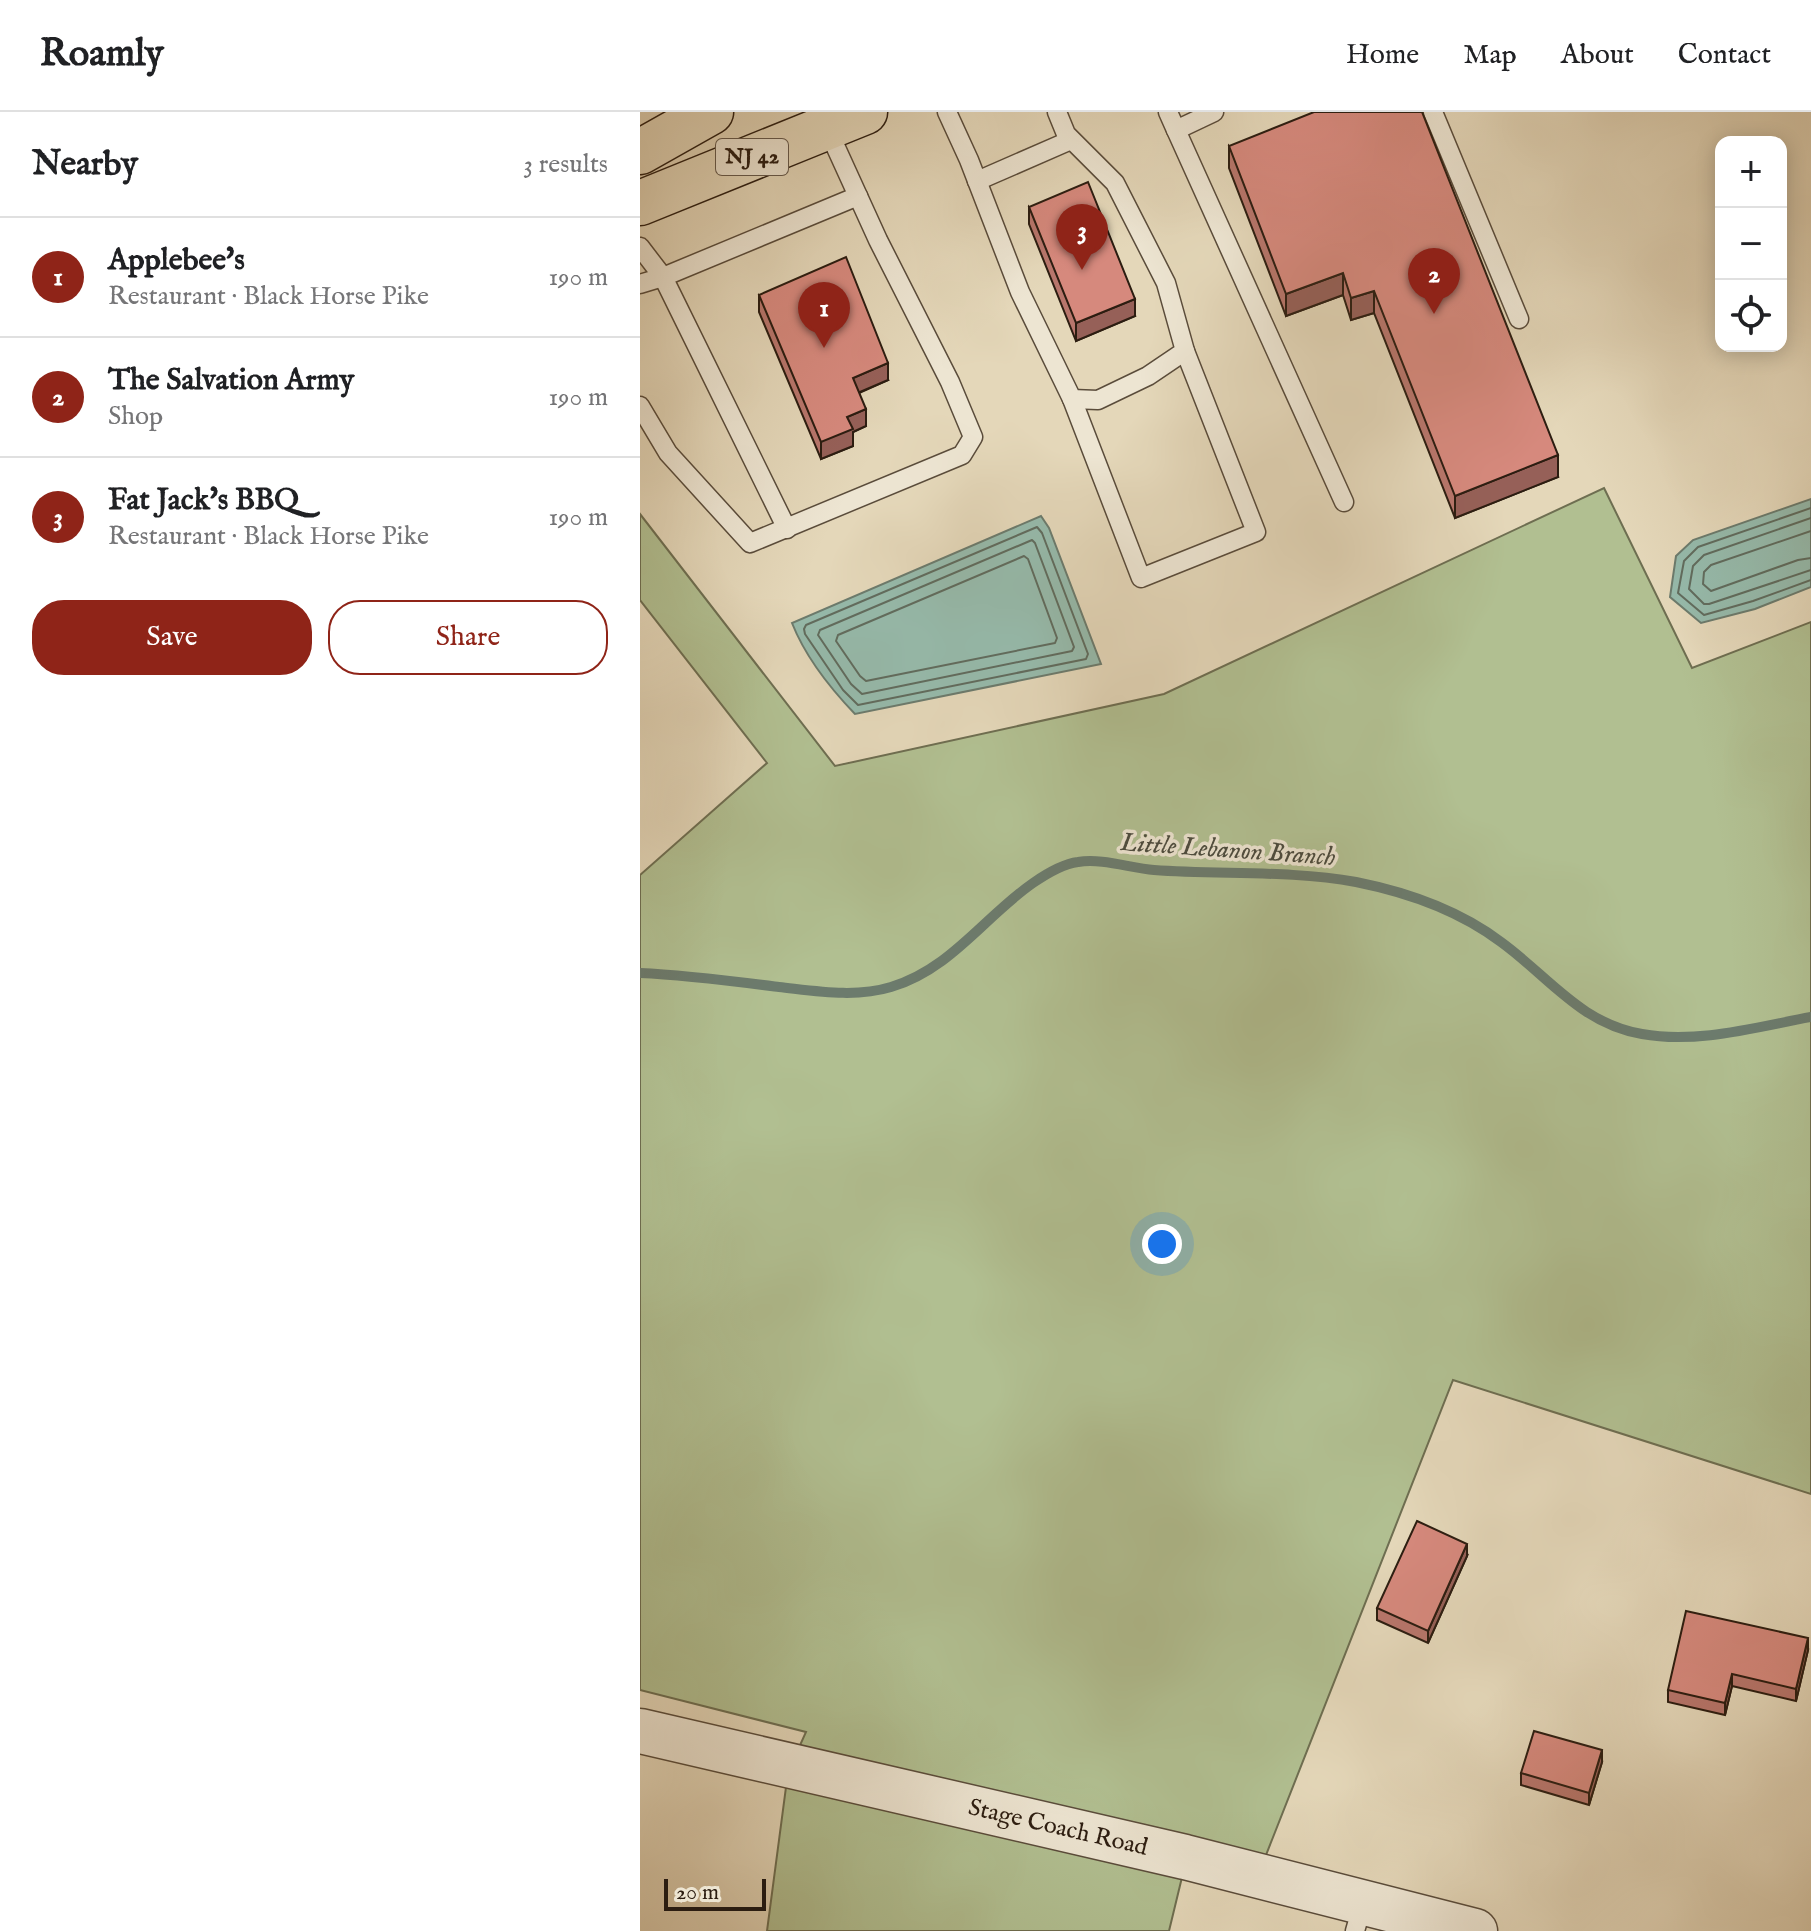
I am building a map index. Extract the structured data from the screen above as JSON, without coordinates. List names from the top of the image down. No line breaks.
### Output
{"streets":{"highway":["NJ 42"],"street":["Stage Coach Road"]},"water":["Little Lebanon Branch"],"scale_bar":"20 m","page":{"header":"Roamly","nav":["Home","Map","About","Contact"],"heading":["Nearby","3 results"],"map_buttons":["+","−"],"pins":["3","2","1"],"list":[{"mark":"1","name":"Applebee's","note":"Restaurant · Black Horse Pike","value":"190 m"},{"mark":"2","name":"The Salvation Army","note":"Shop","value":"190 m"},{"mark":"3","name":"Fat Jack's BBQ","note":"Restaurant · Black Horse Pike","value":"190 m"}],"buttons":["Save","Share"],"scale":"20 m"}}
